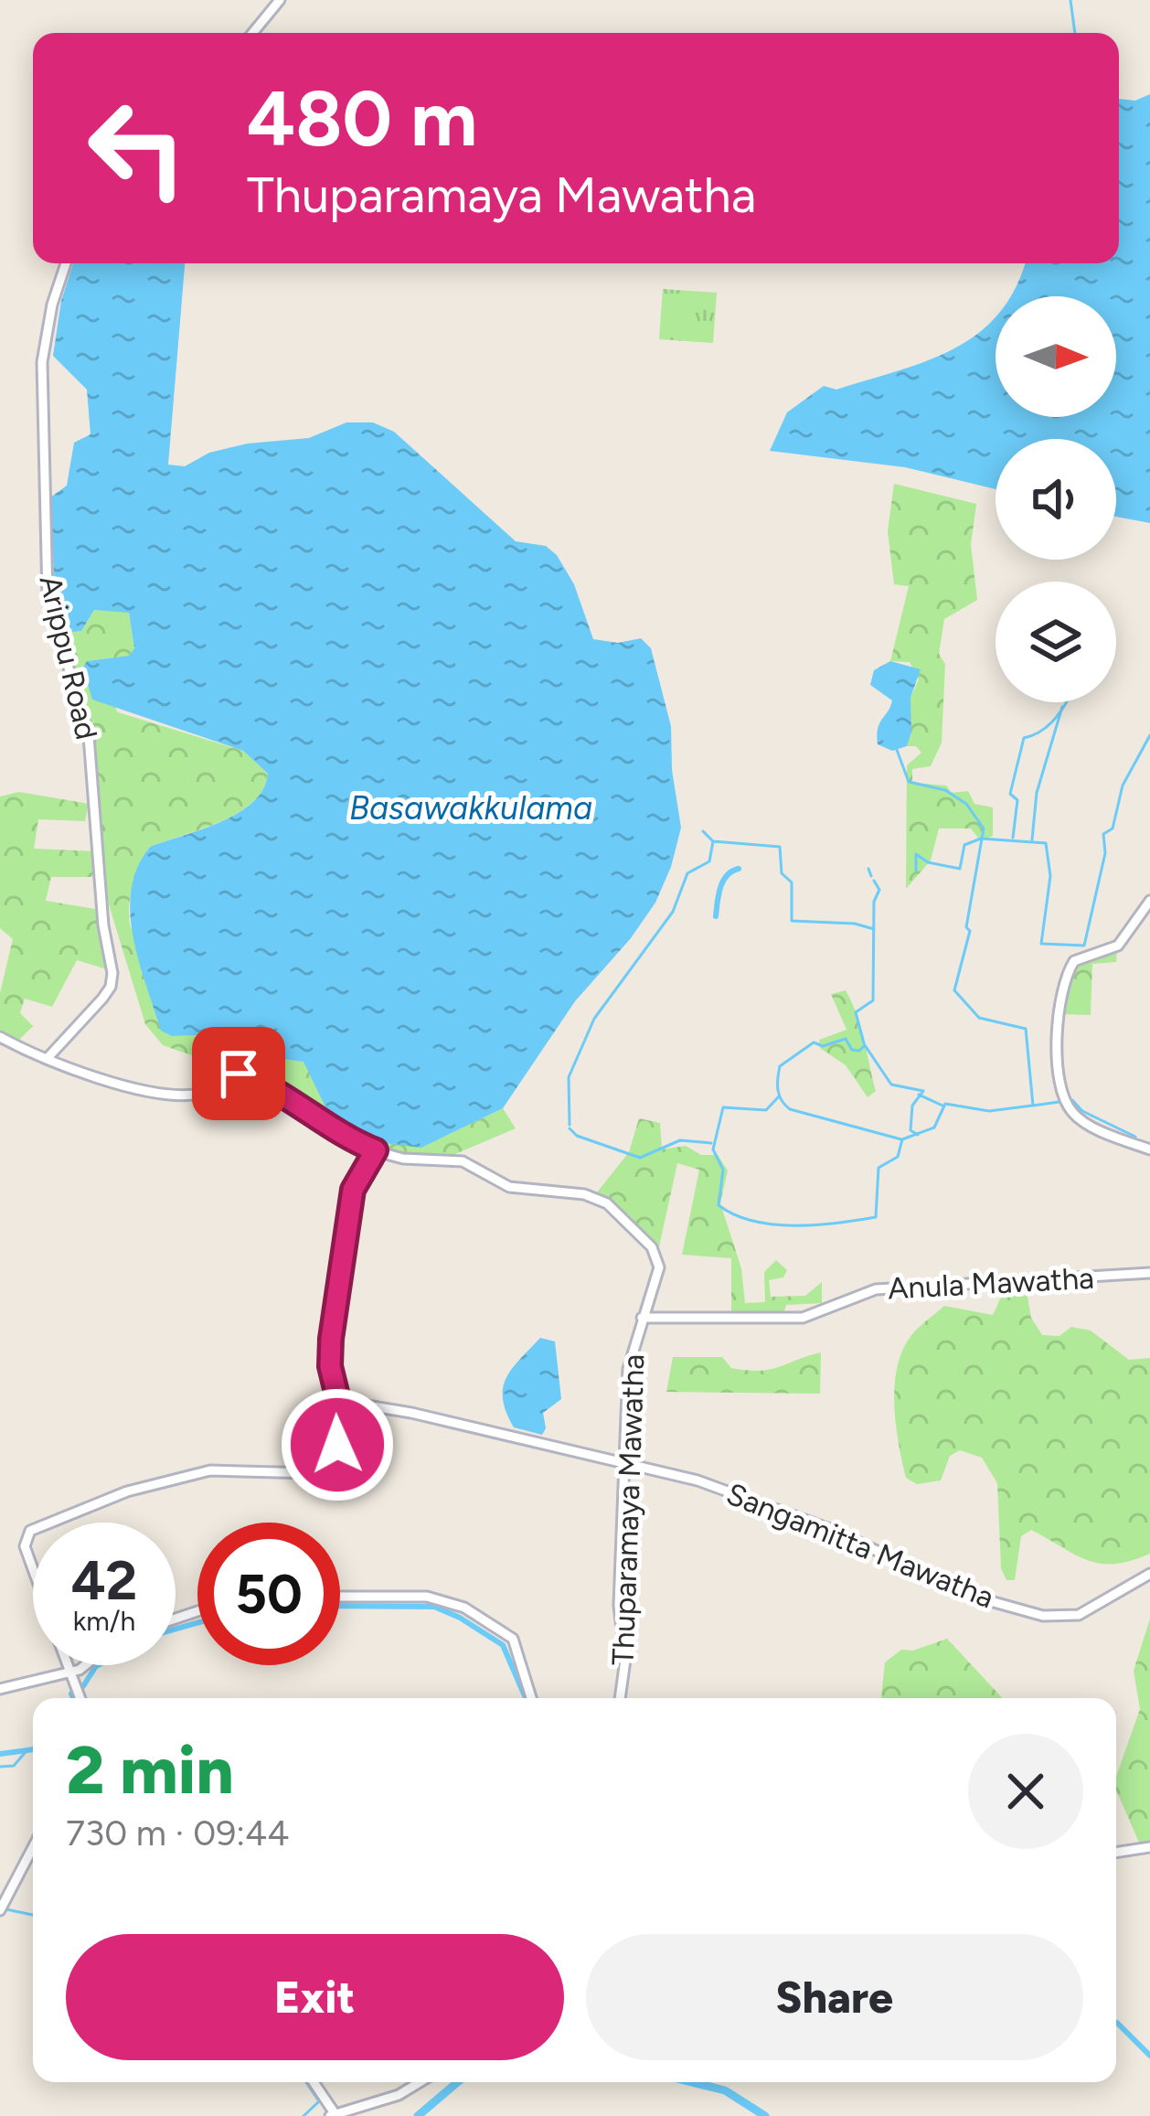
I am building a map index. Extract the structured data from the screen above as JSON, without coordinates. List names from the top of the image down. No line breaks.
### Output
{"streets":{"main road":["Arippu Road","Anula Mawatha","Thuparamaya Mawatha","Sangamitta Mawatha"]},"crossings":[["Arippu Road","Thuparamaya Mawatha"],["Anula Mawatha","Thuparamaya Mawatha"],["Thuparamaya Mawatha","Sangamitta Mawatha"]],"water":["Basawakkulama"],"north":"right","page":{"turn":["480 m","Thuparamaya Mawatha"],"speed":"42 km/h","limit":"50","heading":["2 min","730 m · 09:44"],"buttons":["Exit","Share"]}}
